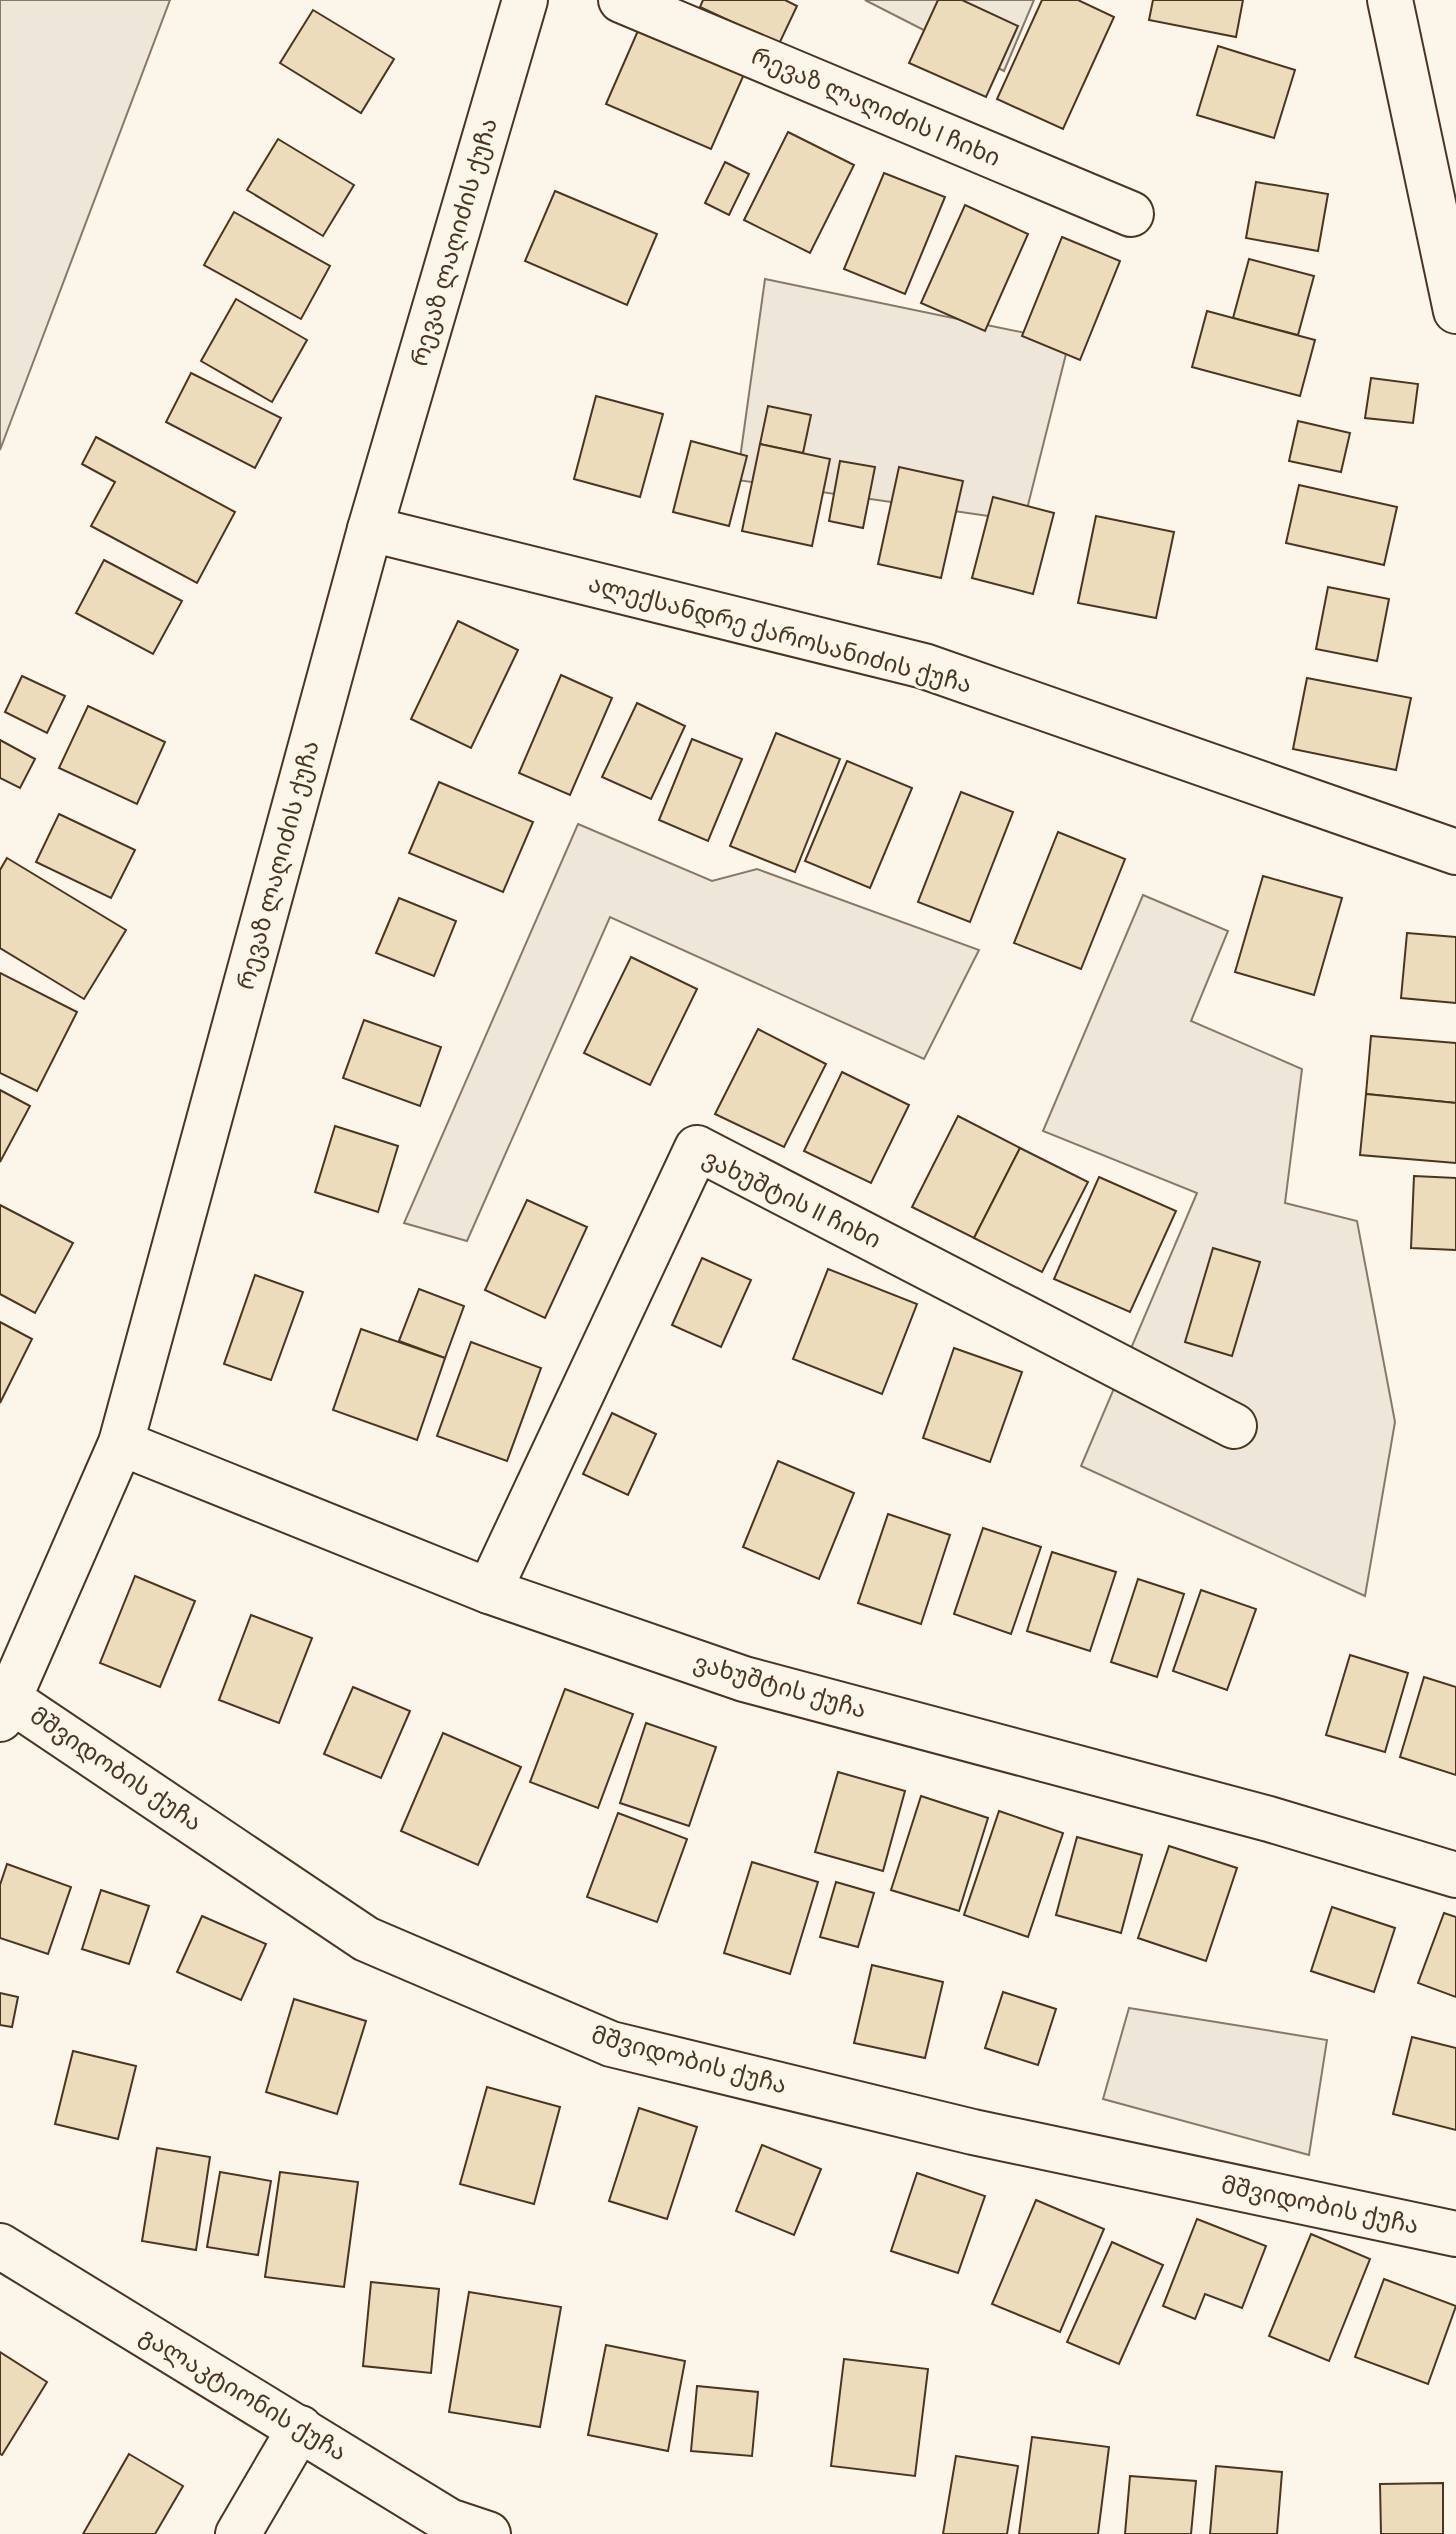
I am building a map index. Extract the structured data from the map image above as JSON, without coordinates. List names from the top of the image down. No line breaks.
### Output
{"streets":{"street":["რევაზ ლაღიძის I ჩიხი","რევაზ ლაღიძის ქუჩა","ალექსანდრე ქაროსანიძის ქუჩა","ვახუშტის II ჩიხი","ვახუშტის ქუჩა","მშვიდობის ქუჩა","გალაკტიონის ქუჩა"]},"crossings":[["რევაზ ლაღიძის ქუჩა","ალექსანდრე ქაროსანიძის ქუჩა"],["რევაზ ლაღიძის ქუჩა","ვახუშტის ქუჩა"],["რევაზ ლაღიძის ქუჩა","მშვიდობის ქუჩა"],["ვახუშტის II ჩიხი","ვახუშტის ქუჩა"]]}
